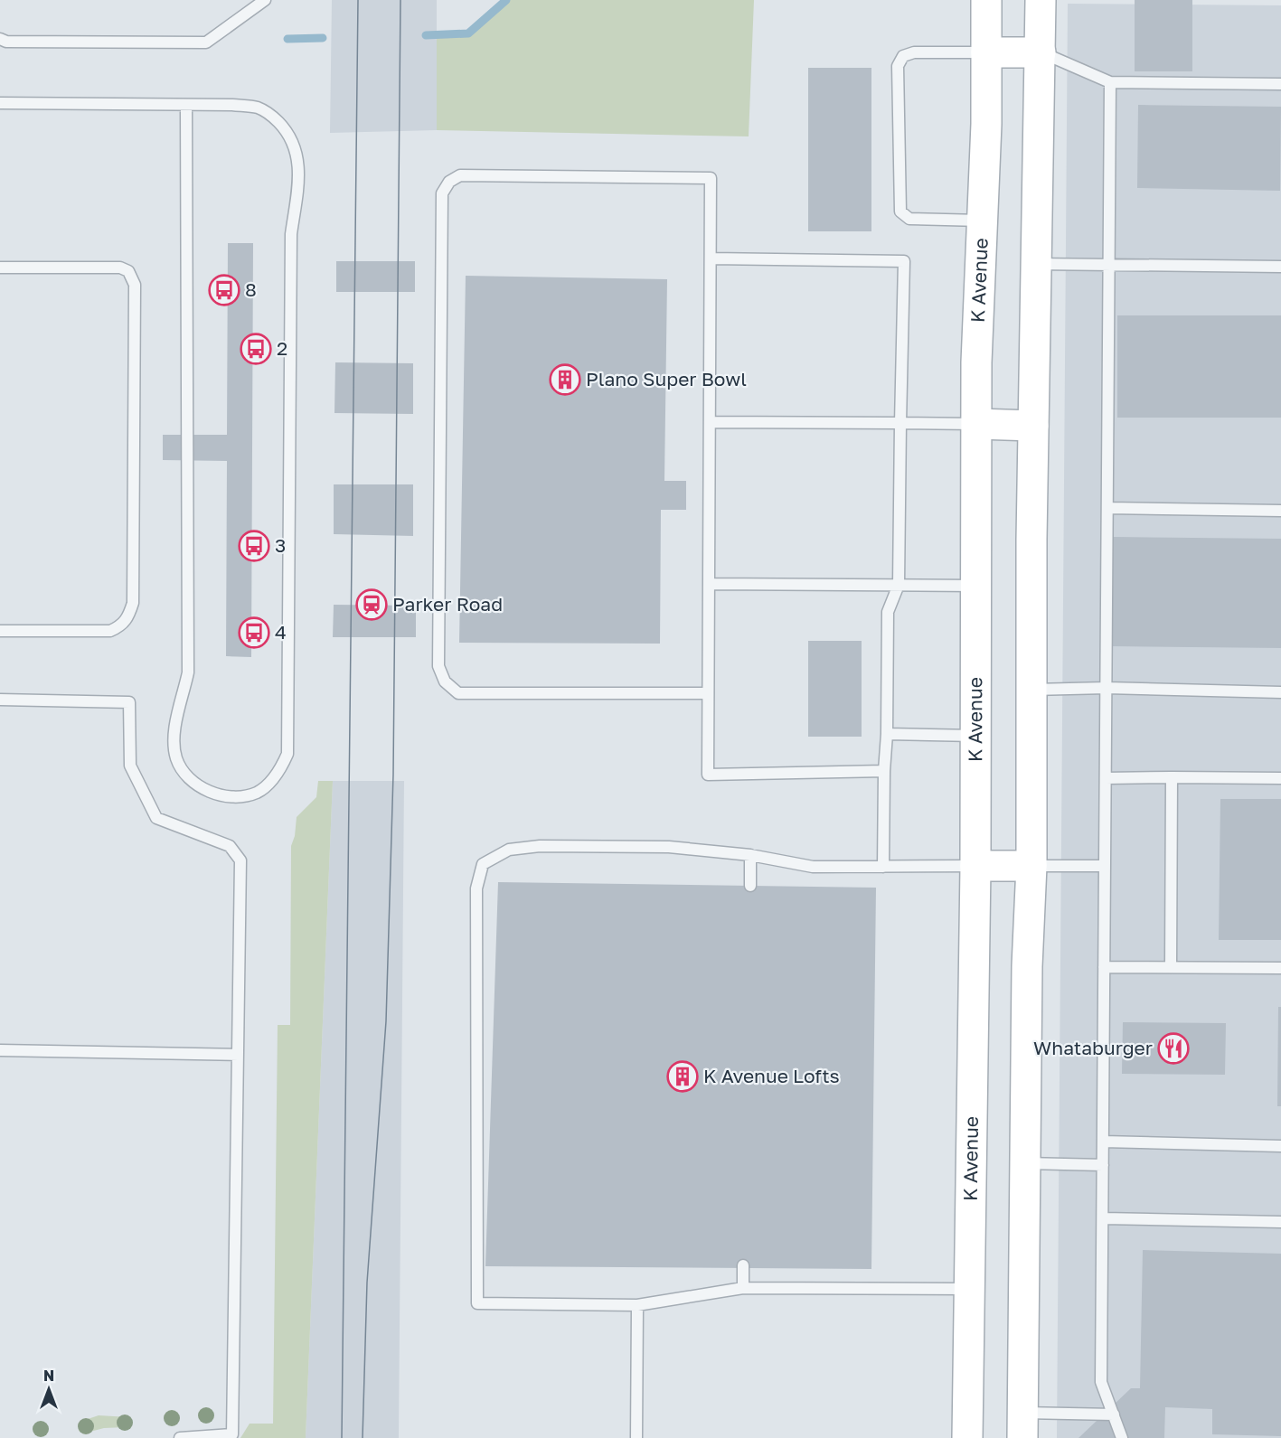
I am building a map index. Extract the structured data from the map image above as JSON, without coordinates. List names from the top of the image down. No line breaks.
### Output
{"streets":{"main road":["K Avenue"]},"places":{"bus stop":["8","2","3","4"],"building":["Plano Super Bowl","K Avenue Lofts"],"station":["Parker Road"],"restaurant":["Whataburger"]},"north":"top"}
